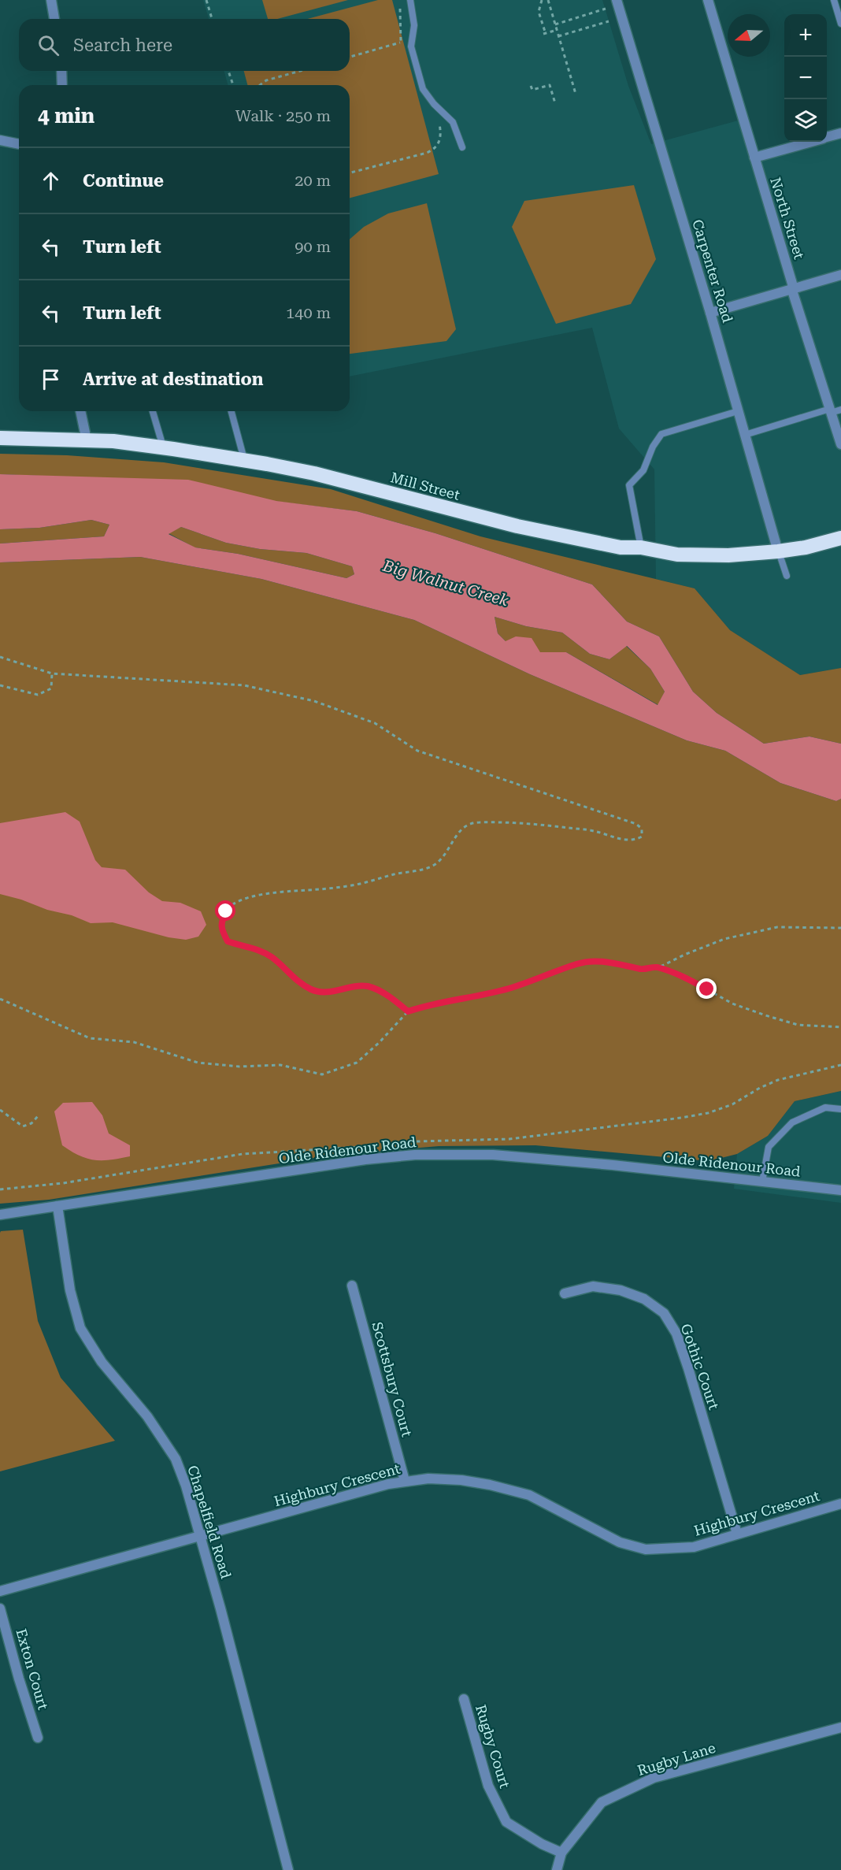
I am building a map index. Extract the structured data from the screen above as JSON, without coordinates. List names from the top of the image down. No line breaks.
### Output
{"streets":{"highway":["Mill Street"],"street":["North Street","Carpenter Road","Olde Ridenour Road","Gothic Court","Scottsbury Court","Highbury Crescent","Chapelfield Road","Exton Court","Rugby Court","Rugby Lane"]},"crossings":[["Carpenter Road","Mill Street"],["Olde Ridenour Road","Chapelfield Road"],["Gothic Court","Highbury Crescent"],["Scottsbury Court","Highbury Crescent"],["Highbury Crescent","Chapelfield Road"],["Rugby Court","Rugby Lane"]],"water":["Big Walnut Creek"],"north":"left","page":{"map_buttons":["+","−"],"search":"Search here","heading":["4 min","Walk · 250 m"],"list":[["Continue","20 m"],["Turn left","90 m"],["Turn left","140 m"],"Arrive at destination"]}}
